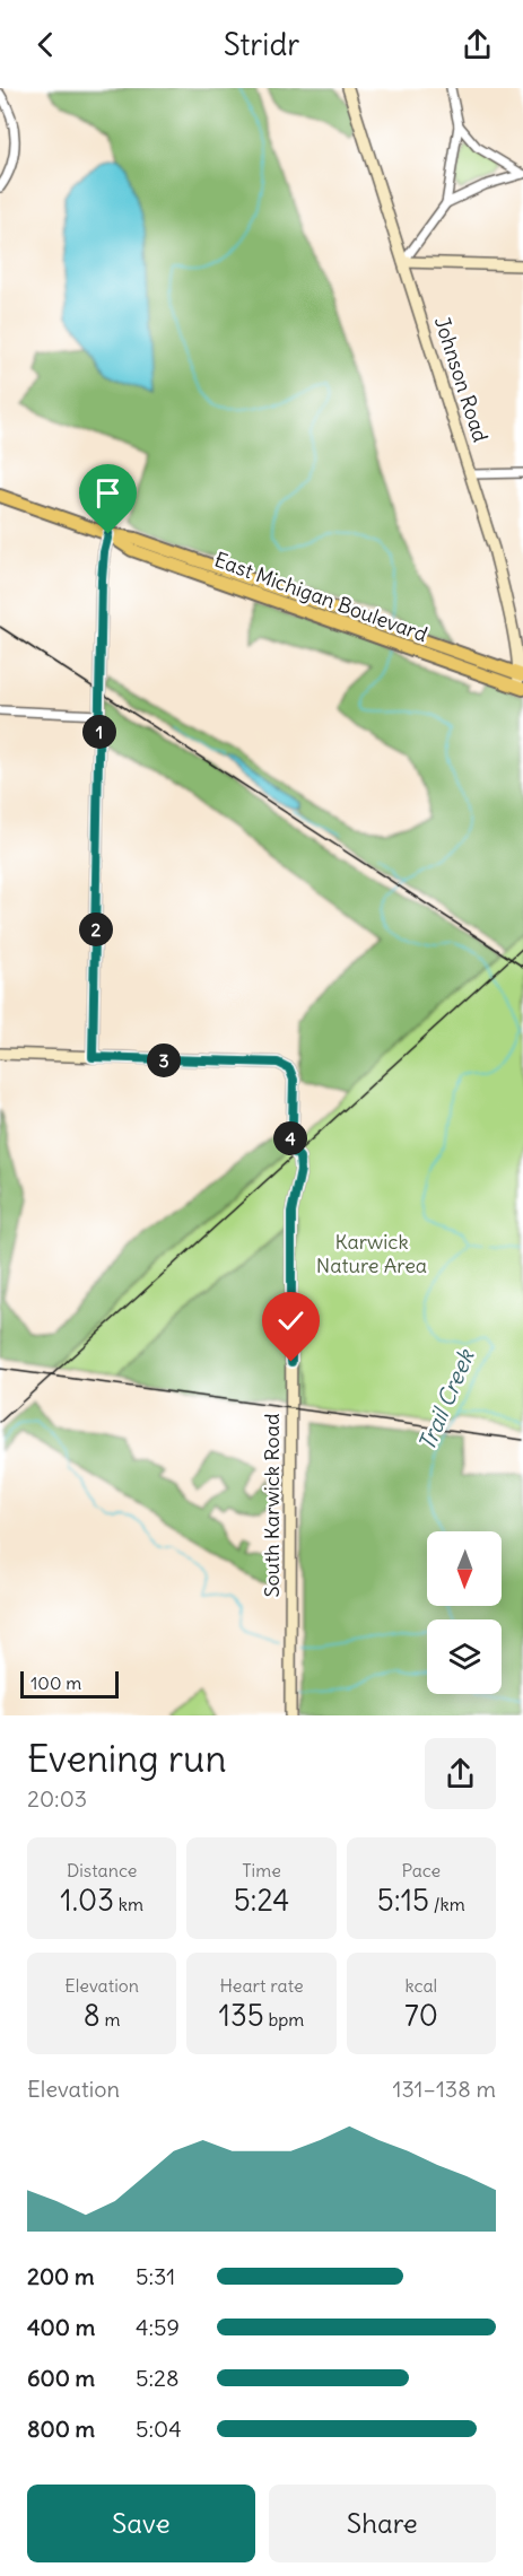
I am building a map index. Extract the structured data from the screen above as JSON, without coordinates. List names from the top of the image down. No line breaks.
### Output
{"streets":{"main road":["East Michigan Boulevard"],"street":["Johnson Road","South Karwick Road"]},"crossings":[["Johnson Road","East Michigan Boulevard"]],"water":["Trail Creek"],"parks":["Karwick Nature Area"],"scale_bar":"100 m","north":"bottom","page":{"header":"Stridr","pins":["1","2","3","4"],"scale":"100 m","heading":["Evening run","20:03"],"stats":[["Distance","1.03 km"],["Time","5:24"],["Pace","5:15 /km"],["Elevation","8 m"],["Heart rate","135 bpm"],["kcal","70"]],"chart":["Elevation","131–138 m"],"list":[{"name":"200 m","note":"5:31"},{"name":"400 m","note":"4:59"},{"name":"600 m","note":"5:28"},{"name":"800 m","note":"5:04"}],"buttons":["Save","Share"]}}
